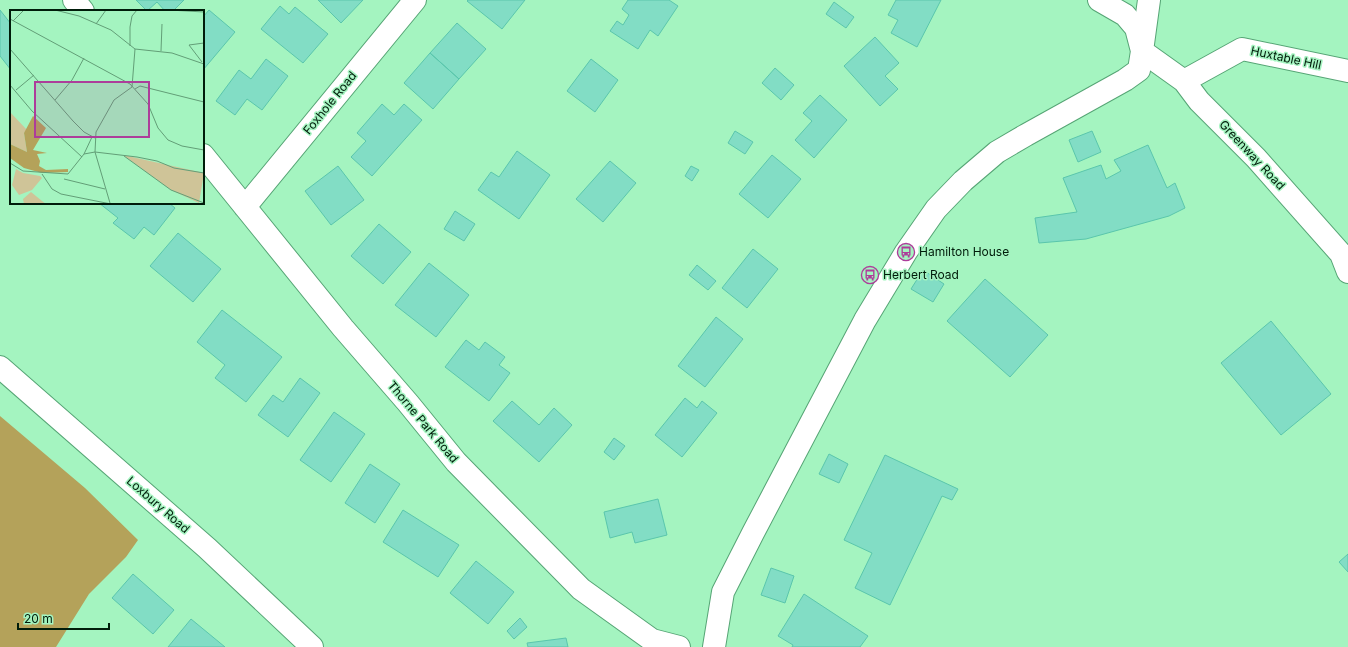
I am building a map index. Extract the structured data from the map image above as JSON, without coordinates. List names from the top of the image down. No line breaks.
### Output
{"streets":{"street":["Huxtable Hill","Foxhole Road","Greenway Road","Thorne Park Road","Loxbury Road"]},"crossings":[["Huxtable Hill","Greenway Road"],["Foxhole Road","Thorne Park Road"]],"places":{"bus stop":["Hamilton House","Herbert Road"]},"scale_bar":"20 m"}
